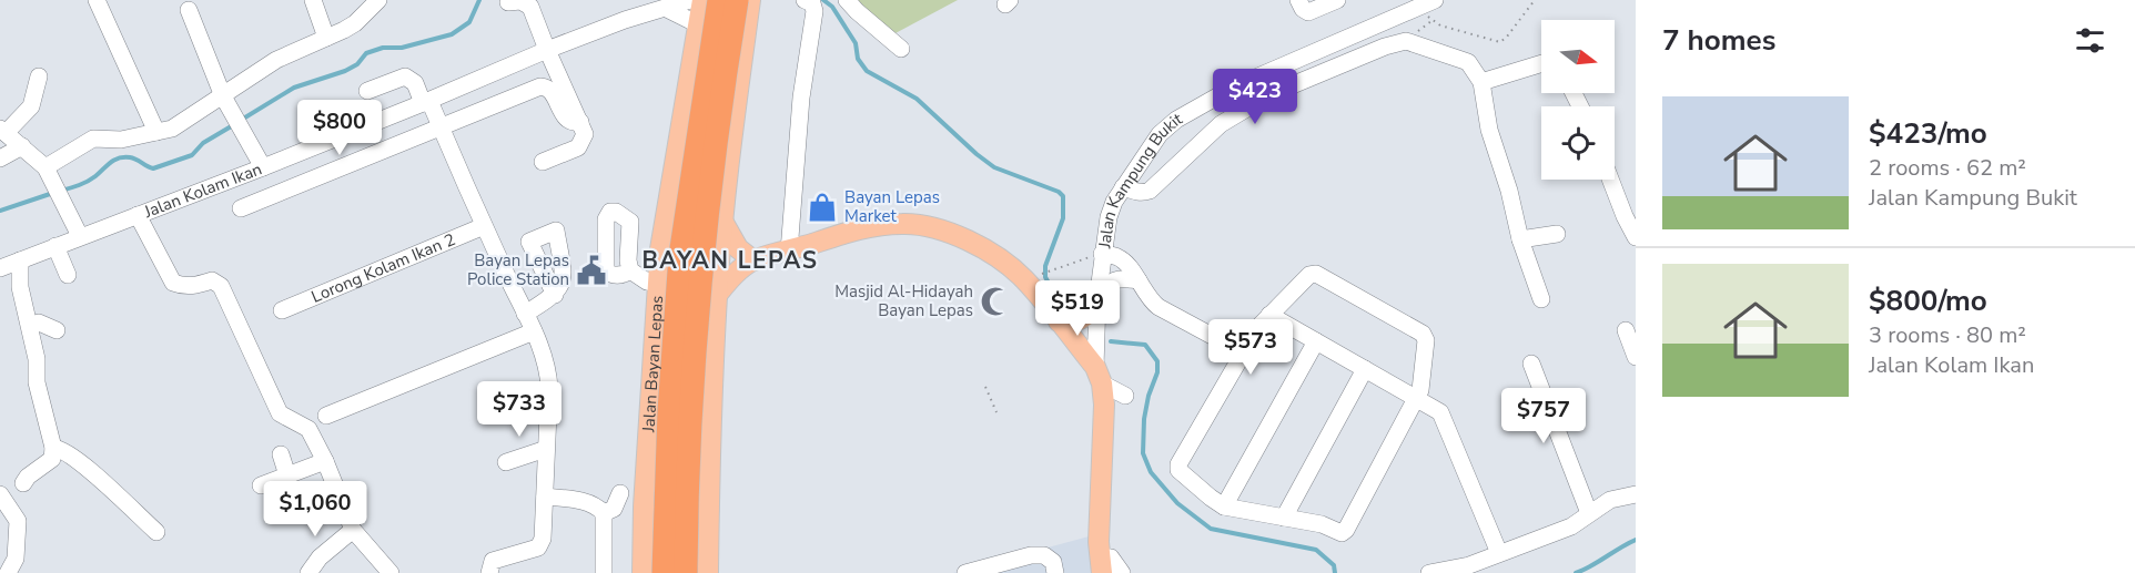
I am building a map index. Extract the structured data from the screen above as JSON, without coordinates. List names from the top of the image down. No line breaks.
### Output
{"streets":{"highway":["Jalan Bayan Lepas"],"street":["Jalan Kampung Bukit","Jalan Kolam Ikan","Lorong Kolam Ikan 2"]},"districts":["BAYAN LEPAS"],"places":{"shop":["Bayan Lepas Market"],"public building":["Bayan Lepas Police Station"],"mosque":["Masjid Al-Hidayah Bayan Lepas"]},"north":"right","page":{"heading":"7 homes","price":["$423","$800","$519","$573","$733","$757","$1,060"],"list":[{"name":"$423/mo","note":"2 rooms · 62 m² · Jalan Kampung Bukit"},{"name":"$800/mo","note":"3 rooms · 80 m² · Jalan Kolam Ikan"}]}}
